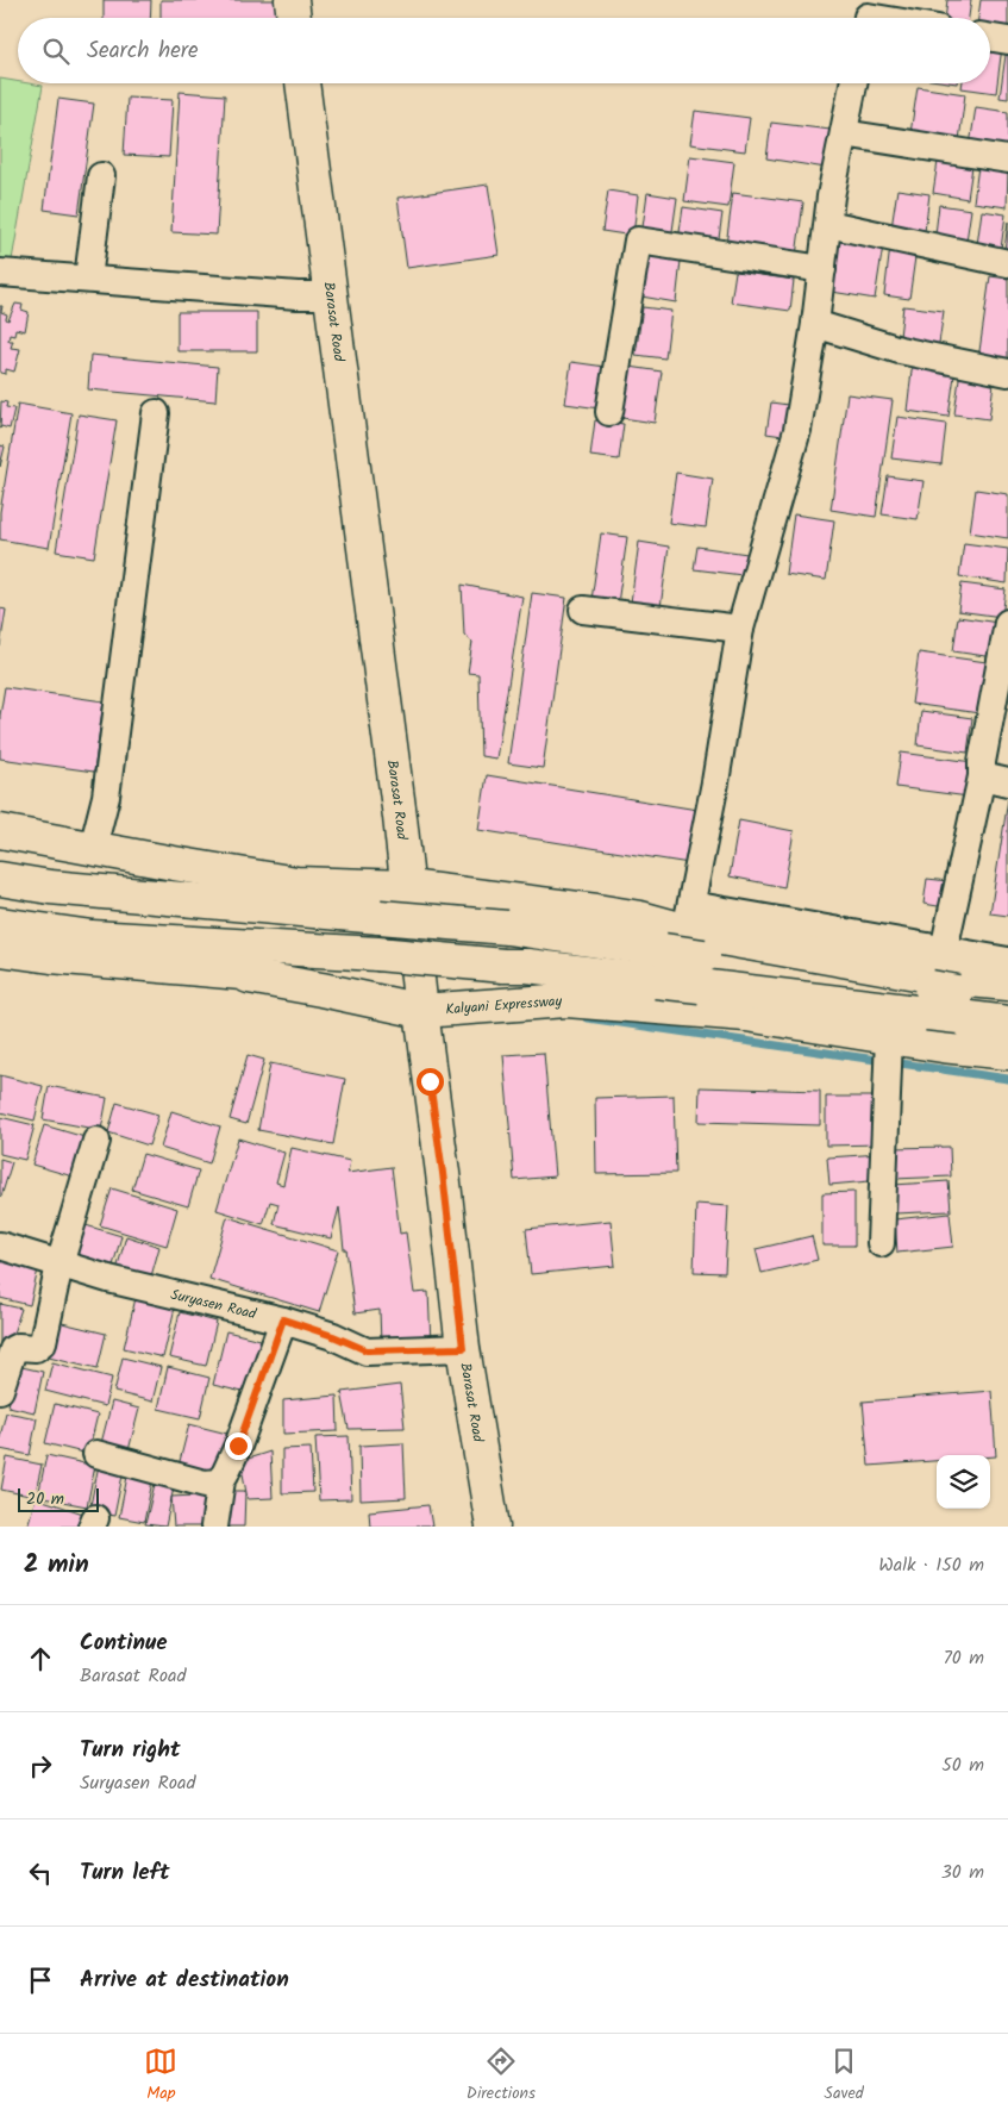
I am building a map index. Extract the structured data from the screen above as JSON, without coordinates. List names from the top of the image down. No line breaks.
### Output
{"streets":{"main road":["Barasat Road","Kalyani Expressway"],"street":["Suryasen Road"]},"crossings":[["Barasat Road","Kalyani Expressway"],["Barasat Road","Suryasen Road"]],"scale_bar":"20 m","page":{"search":"Search here","scale":"20 m","heading":["2 min","Walk · 150 m"],"list":[["Continue","Barasat Road","70 m"],["Turn right","Suryasen Road","50 m"],["Turn left","30 m"],"Arrive at destination"],"nav":["Map","Directions","Saved"]}}
